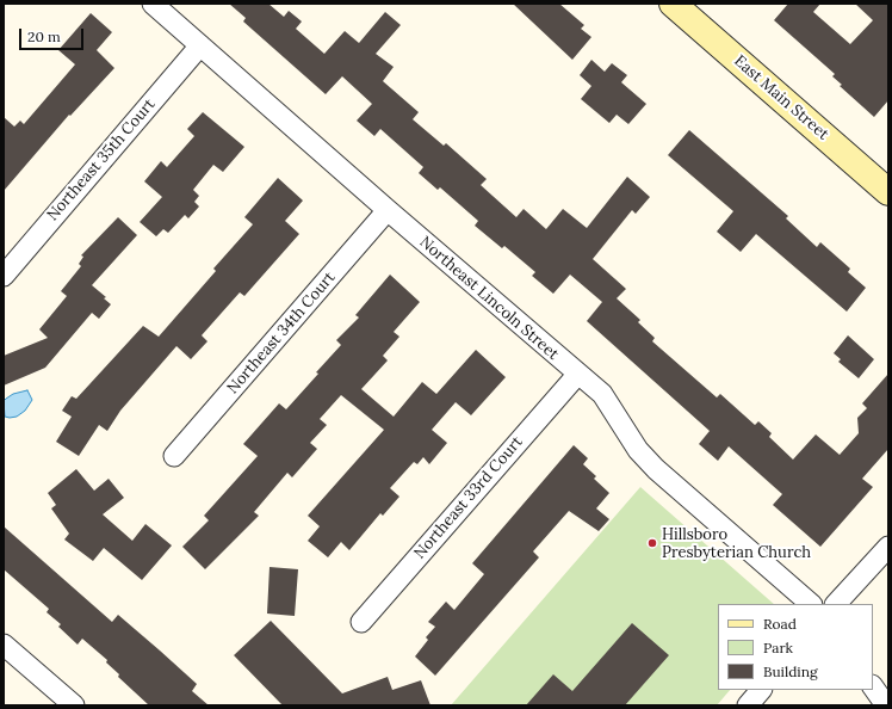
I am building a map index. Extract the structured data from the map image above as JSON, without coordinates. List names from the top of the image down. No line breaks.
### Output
{"streets":{"main road":["East Main Street"],"street":["Northeast 35th Court","Northeast Lincoln Street","Northeast 34th Court","Northeast 33rd Court"]},"crossings":[["Northeast 35th Court","Northeast Lincoln Street"],["Northeast Lincoln Street","Northeast 34th Court"],["Northeast Lincoln Street","Northeast 33rd Court"]],"places":["Hillsboro Presbyterian Church"],"legend":["Road","Park","Building"],"scale_bar":"20 m"}
